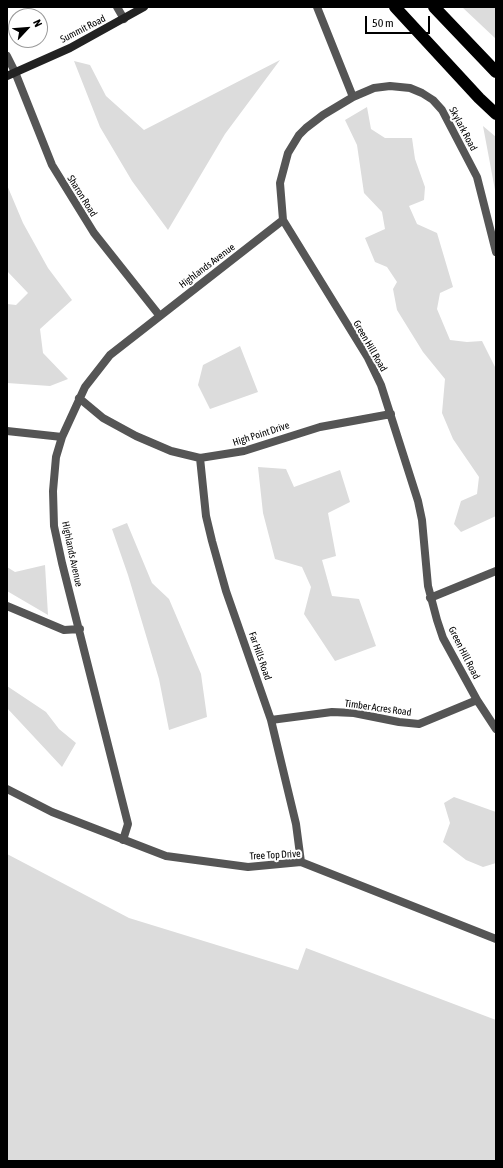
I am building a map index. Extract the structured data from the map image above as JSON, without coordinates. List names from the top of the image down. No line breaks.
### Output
{"streets":{"main road":["Summit Road"],"street":["Skylark Road","Sharon Road","Highlands Avenue","Green Hill Road","High Point Drive","Far Hills Road","Timber Acres Road","Tree Top Drive"]},"crossings":[["Summit Road","Sharon Road"],["Skylark Road","Green Hill Road"],["Sharon Road","Highlands Avenue"],["Highlands Avenue","Green Hill Road"],["Highlands Avenue","High Point Drive"],["Highlands Avenue","Tree Top Drive"],["Green Hill Road","High Point Drive"],["Green Hill Road","Timber Acres Road"],["High Point Drive","Far Hills Road"],["Far Hills Road","Timber Acres Road"],["Far Hills Road","Tree Top Drive"]],"scale_bar":"50 m","north":"top right"}
